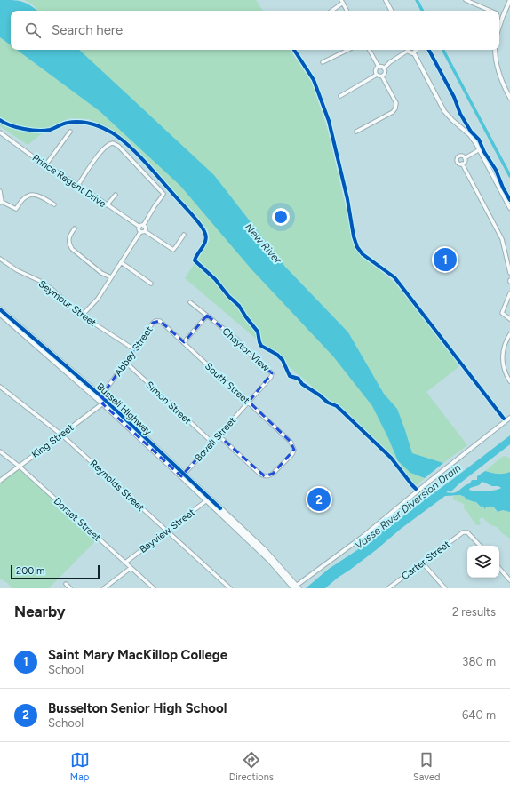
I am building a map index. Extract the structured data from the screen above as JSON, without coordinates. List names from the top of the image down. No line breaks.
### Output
{"streets":{"main road":["Bussell Highway"],"street":["Prince Regent Drive","Seymour Street","Chaytor View","Abbey Street","South Street","Simon Street","Bovell Street","King Street","Reynolds Street","Dorset Street","Bayview Street","Carter Street"]},"crossings":[["Seymour Street","Abbey Street"],["Chaytor View","South Street"],["Chaytor View","Bovell Street"],["Abbey Street","South Street"],["Abbey Street","Simon Street"],["Abbey Street","Bussell Highway"],["South Street","Bovell Street"],["Simon Street","Bovell Street"],["Bussell Highway","Bovell Street"],["Bussell Highway","King Street"],["Bussell Highway","Bayview Street"],["King Street","Reynolds Street"],["King Street","Dorset Street"],["Reynolds Street","Bayview Street"],["Dorset Street","Bayview Street"]],"water":["New River","Vasse River Diversion Drain"],"scale_bar":"200 m","page":{"search":"Search here","pins":["1","2"],"scale":"200 m","heading":["Nearby","2 results"],"list":[{"mark":"1","name":"Saint Mary MacKillop College","note":"School","value":"380 m"},{"mark":"2","name":"Busselton Senior High School","note":"School","value":"640 m"}],"nav":["Map","Directions","Saved"]}}
